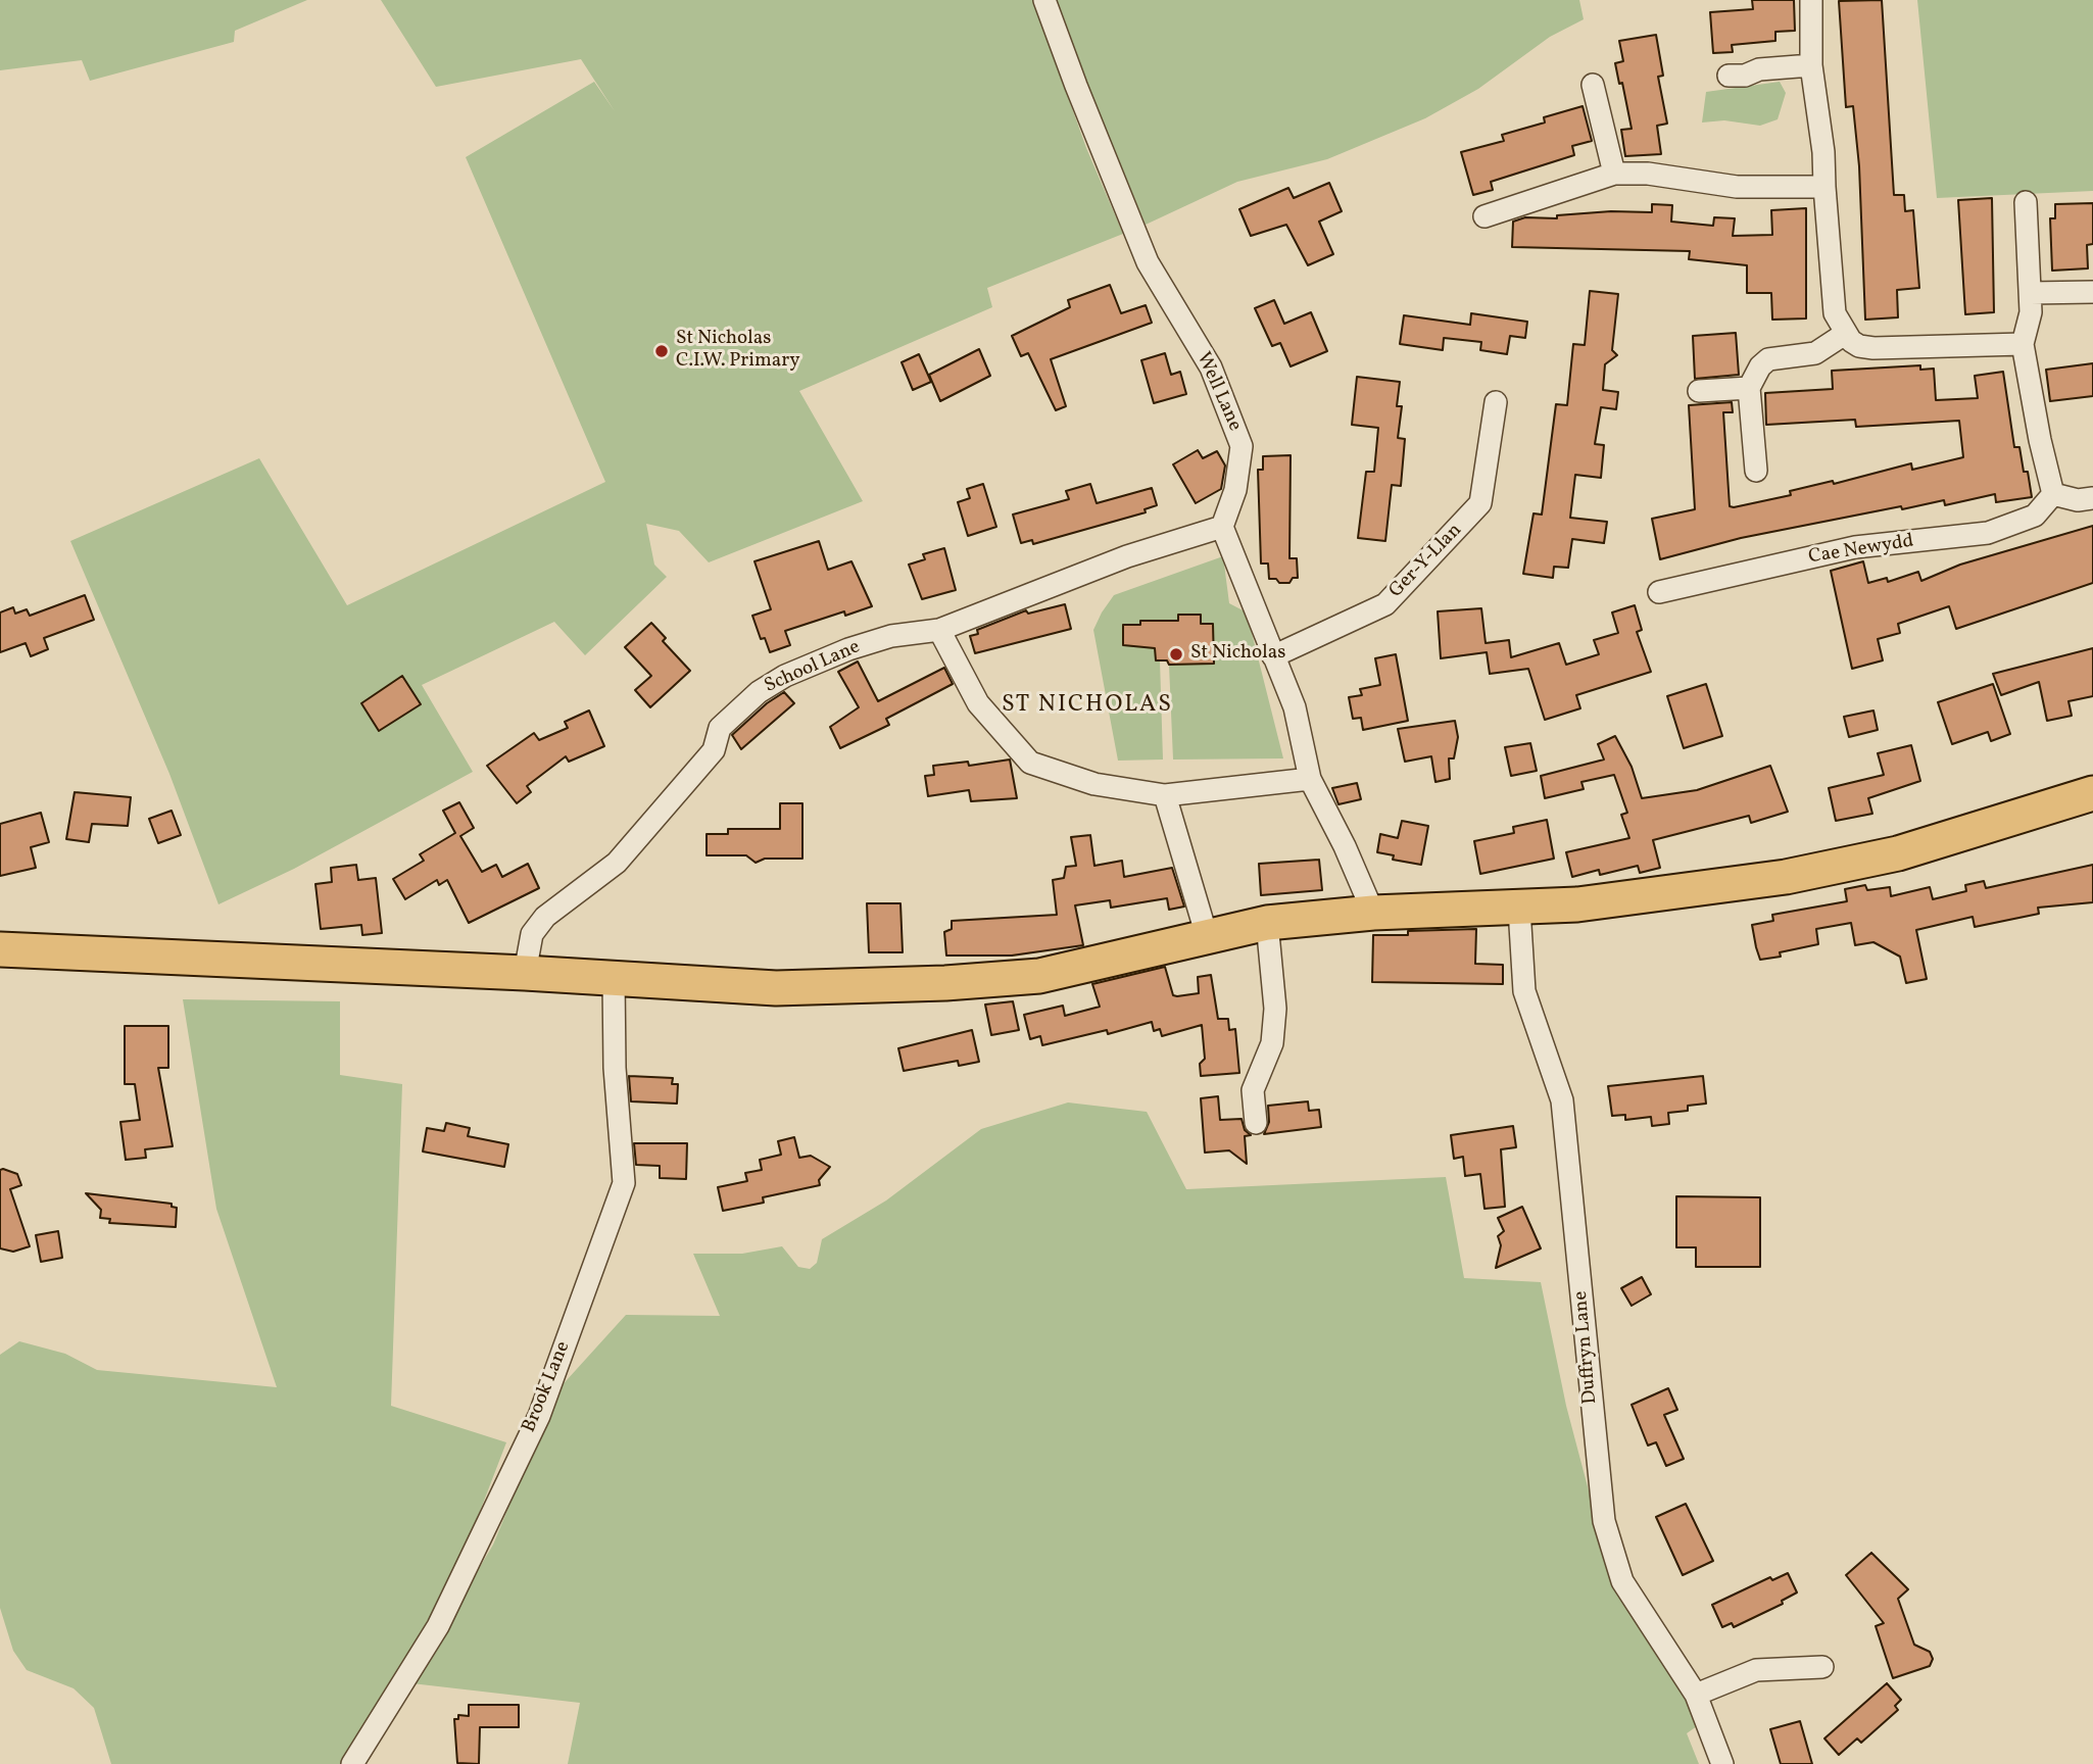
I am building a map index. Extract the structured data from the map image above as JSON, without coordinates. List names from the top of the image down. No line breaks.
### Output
{"streets":{"street":["Well Lane","Cae Newydd","Ger-Y-Llan","School Lane","Duffryn Lane","Brook Lane"]},"crossings":[["Well Lane","School Lane"]],"districts":["ST NICHOLAS"],"places":["St Nicholas C.I.W. Primary","St Nicholas"]}
